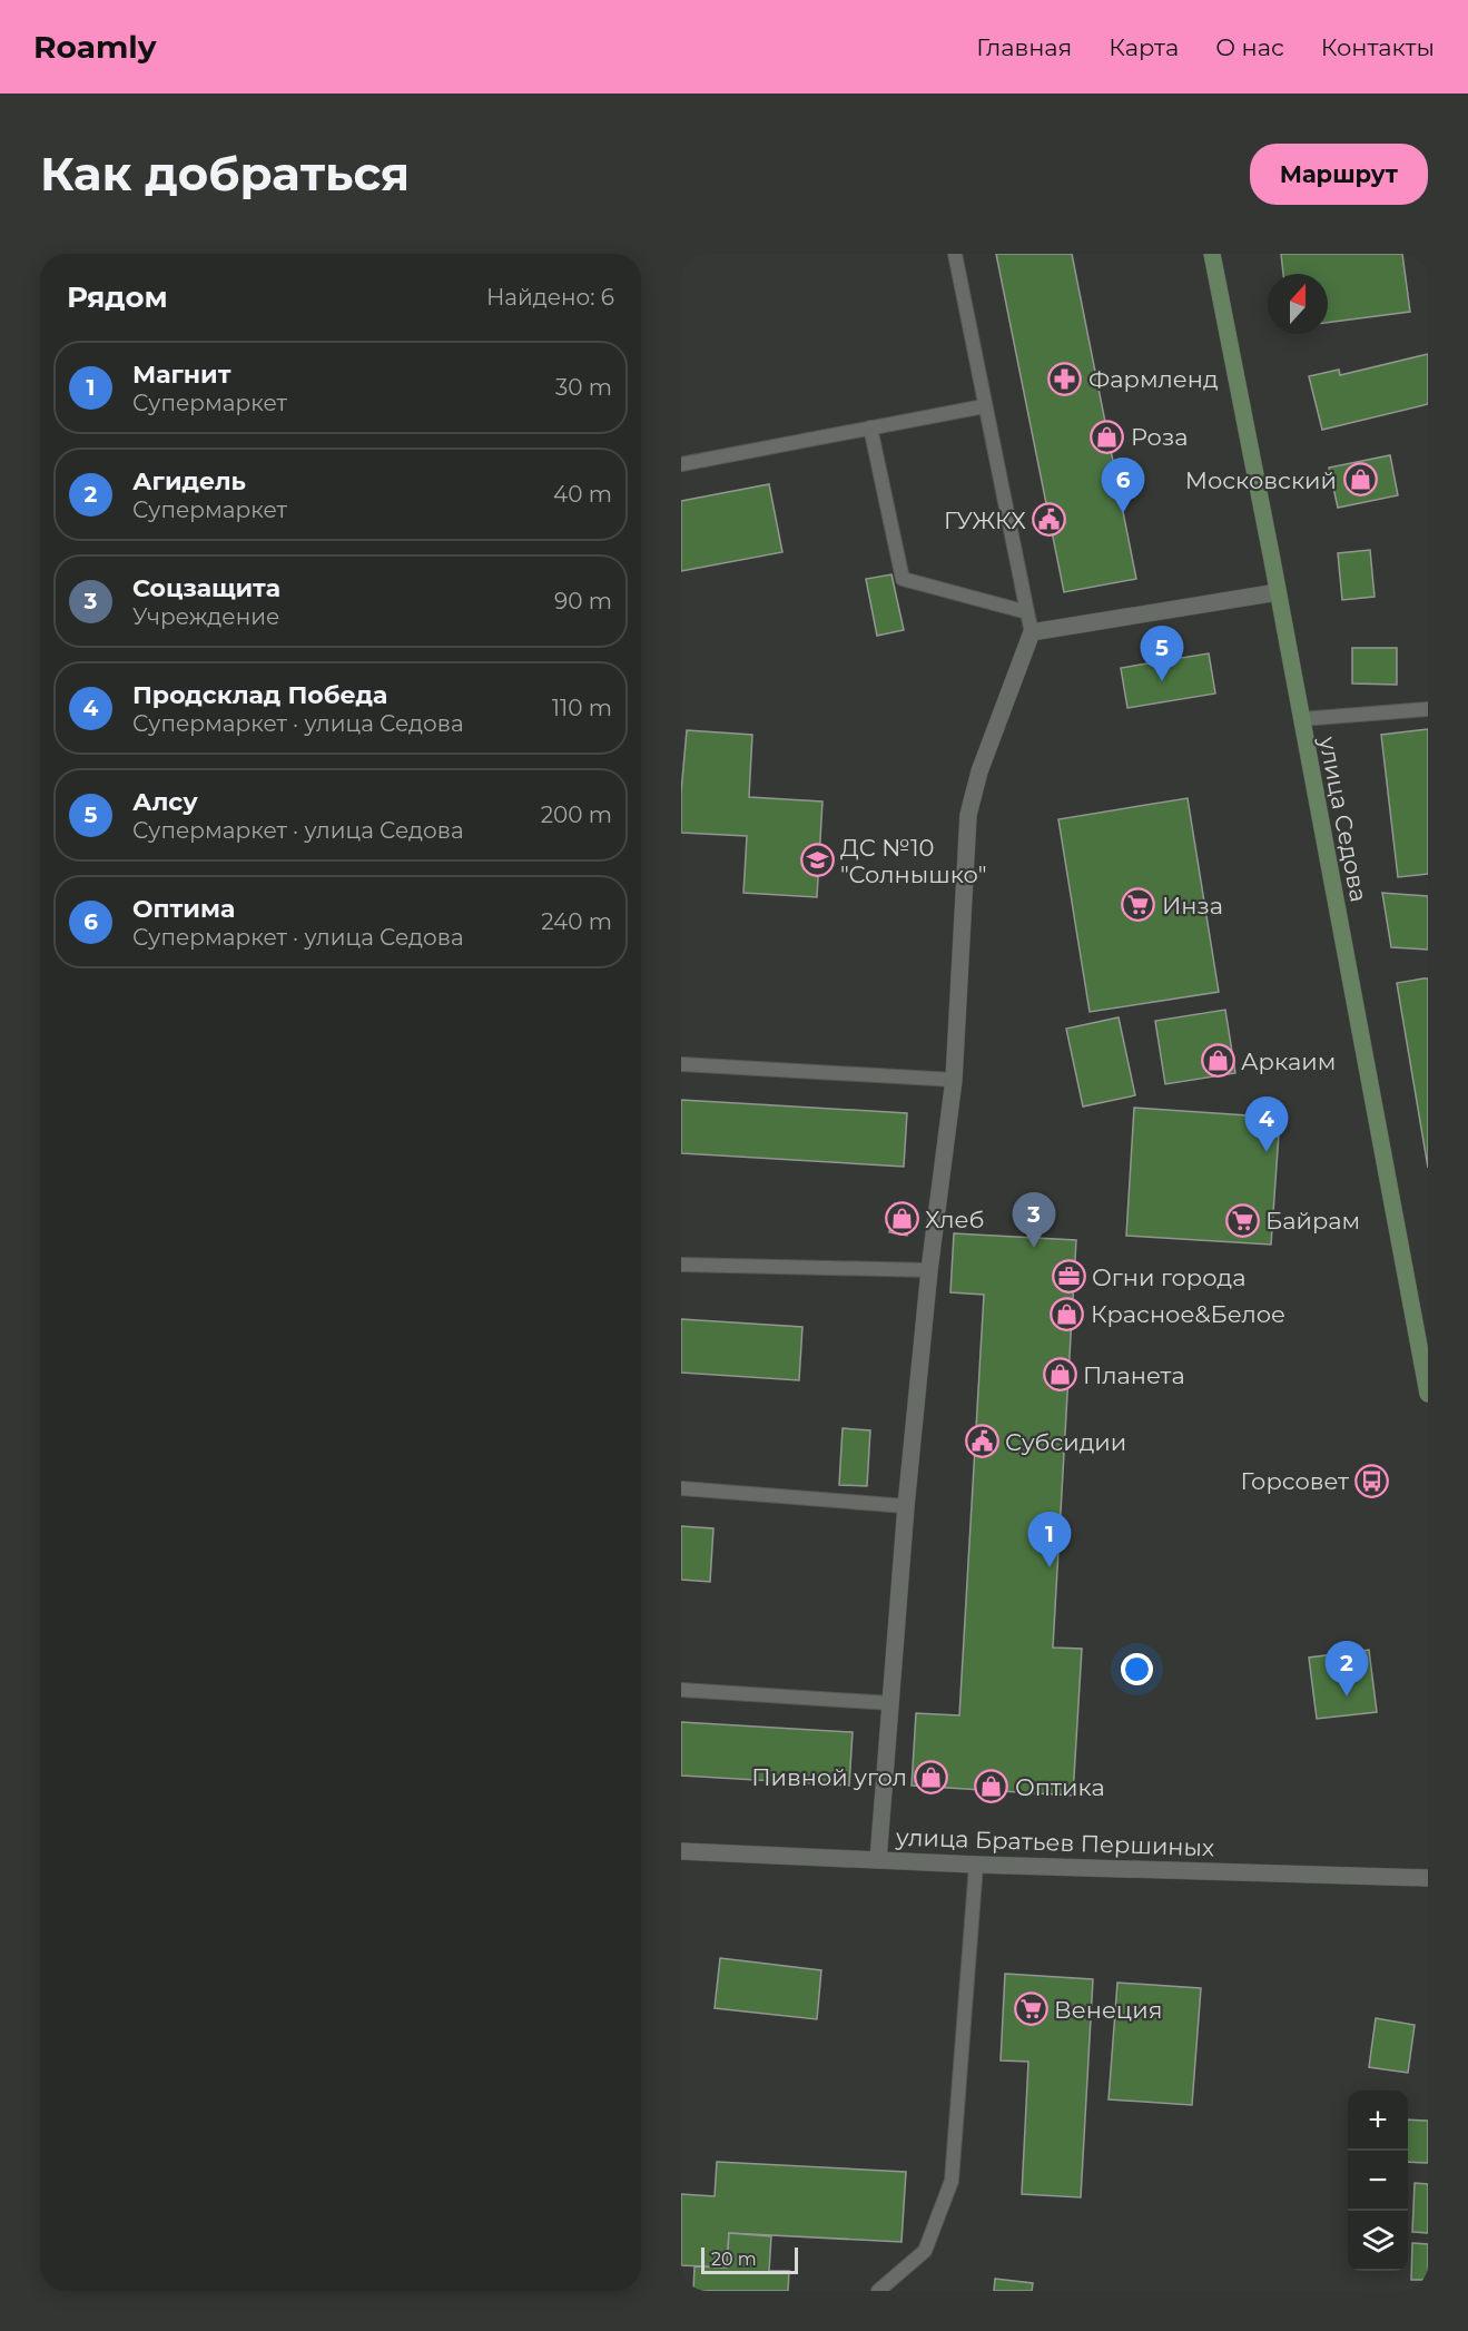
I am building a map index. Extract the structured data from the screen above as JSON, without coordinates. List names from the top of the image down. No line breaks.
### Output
{"streets":{"main road":["улица Седова"],"street":["улица Братьев Першиных"]},"places":{"pharmacy":["Фармленд"],"shop":["Роза","Московский","Аркаим","Хлеб","Красное&Белое","Планета","Пивной угол","Оптика"],"public building":["ГУЖКХ","Субсидии"],"school or university":["ДС №10 \"Солнышко\""],"supermarket":["Инза","Байрам","Венеция"],"office":["Огни города"],"bus stop":["Горсовет"]},"scale_bar":"20 m","north":"top","page":{"header":"Roamly","nav":["Главная","Карта","О нас","Контакты"],"buttons":"Маршрут","title":"Как добраться","heading":["Рядом","Найдено: 6"],"list":[{"mark":"1","name":"Магнит","note":"Супермаркет","value":"30 m"},{"mark":"2","name":"Агидель","note":"Супермаркет","value":"40 m"},{"mark":"3","name":"Соцзащита","note":"Учреждение","value":"90 m"},{"mark":"4","name":"Продсклад Победа","note":"Супермаркет · улица Седова","value":"110 m"},{"mark":"5","name":"Алсу","note":"Супермаркет · улица Седова","value":"200 m"},{"mark":"6","name":"Оптима","note":"Супермаркет · улица Седова","value":"240 m"}],"pins":["6","5","4","3","1","2"],"map_buttons":["+","−"],"scale":"20 m"}}
